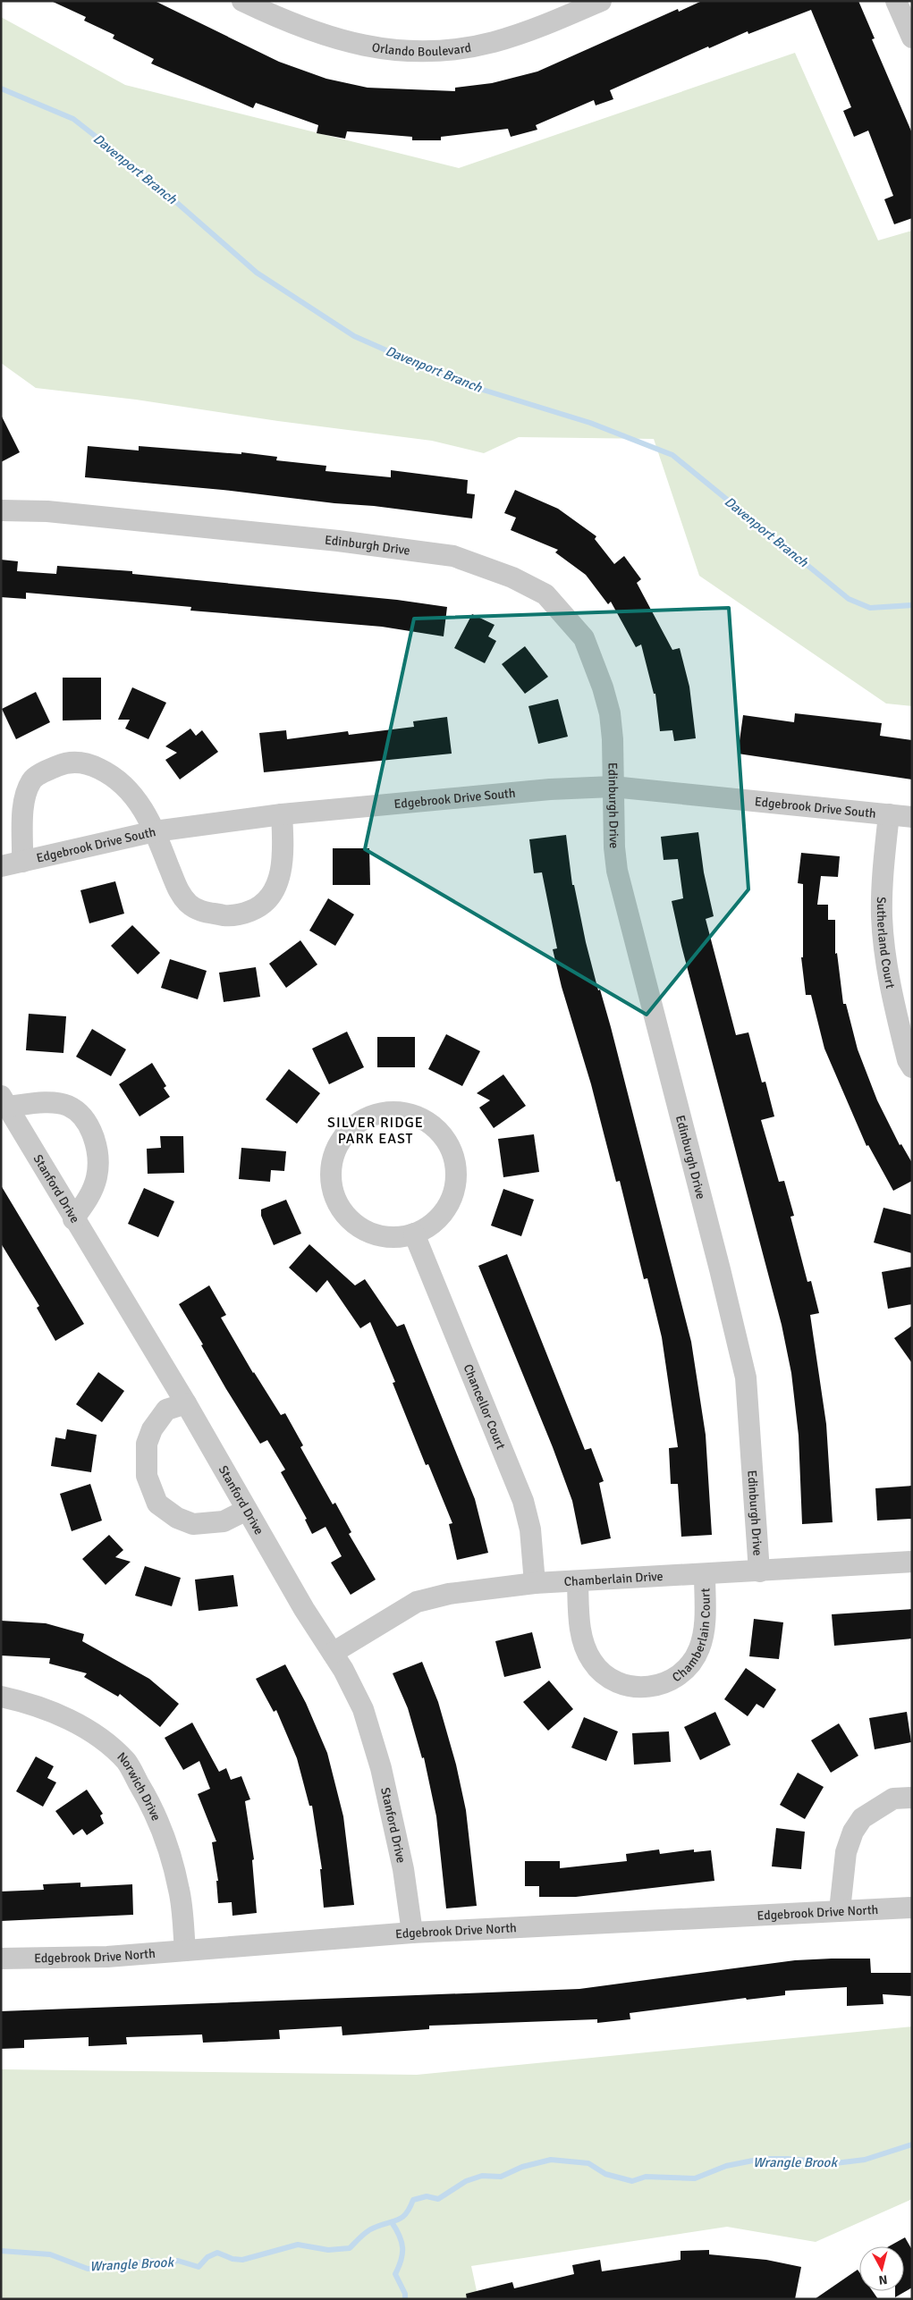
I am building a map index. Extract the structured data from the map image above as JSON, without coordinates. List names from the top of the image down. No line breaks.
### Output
{"streets":{"street":["Orlando Boulevard","Edinburgh Drive","Edgebrook Drive South","Sutherland Court","Stanford Drive","Chancellor Court","Chamberlain Drive","Chamberlain Court","Norwich Drive","Edgebrook Drive North"]},"crossings":[["Edinburgh Drive","Edgebrook Drive South"],["Edinburgh Drive","Chamberlain Drive"],["Edgebrook Drive South","Sutherland Court"],["Stanford Drive","Chamberlain Drive"],["Stanford Drive","Edgebrook Drive North"],["Chancellor Court","Chamberlain Drive"],["Chamberlain Drive","Chamberlain Court"],["Norwich Drive","Edgebrook Drive North"]],"districts":["SILVER RIDGE PARK EAST"],"water":["Davenport Branch","Wrangle Brook"],"north":"bottom"}
